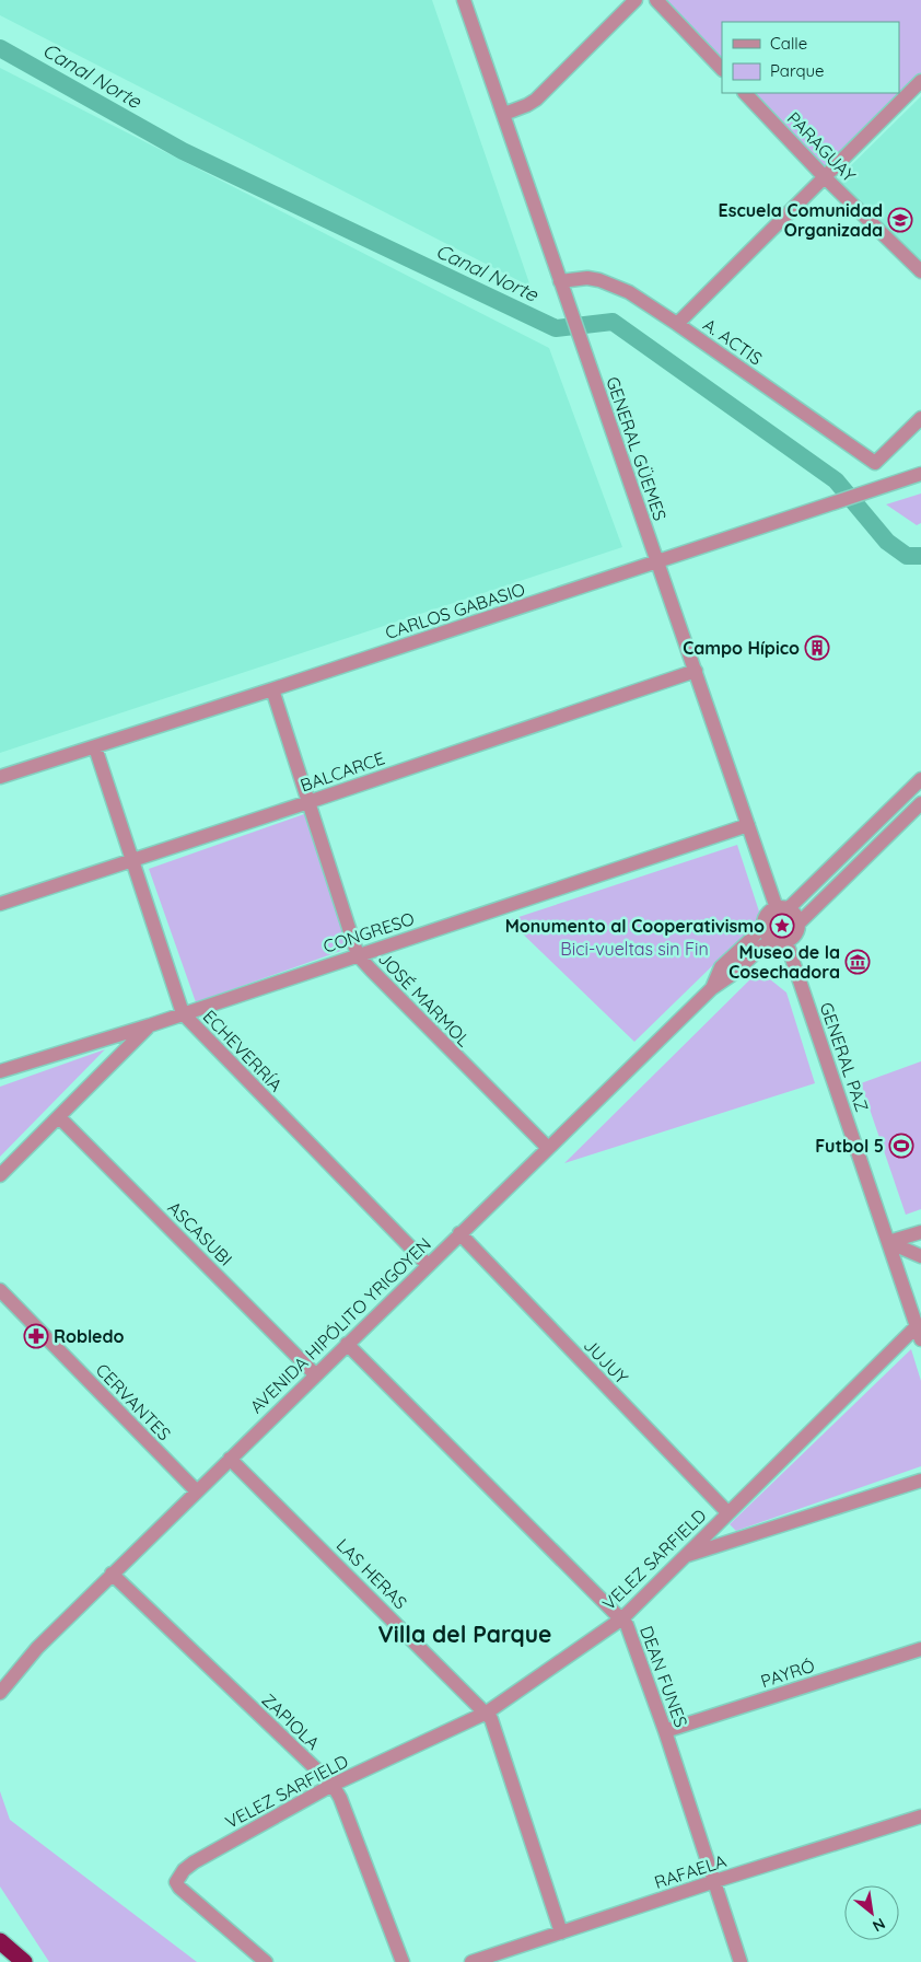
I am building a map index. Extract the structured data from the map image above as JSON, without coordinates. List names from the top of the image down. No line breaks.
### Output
{"streets":{"street":["PARAGUAY","A. ACTIS","GENERAL GÜEMES","CARLOS GABASIO","BALCARCE","CONGRESO","JOSÉ MARMOL","ECHEVERRÍA","GENERAL PAZ","ASCASUBI","AVENIDA HIPÓLITO YRIGOYEN","JUJUY","CERVANTES","VELEZ SARFIELD","LAS HERAS","PAYRÓ","DEAN FUNES","ZAPIOLA","RAFAELA"]},"crossings":[["A. ACTIS","GENERAL GÜEMES"],["GENERAL GÜEMES","CARLOS GABASIO"],["GENERAL GÜEMES","BALCARCE"],["GENERAL GÜEMES","CONGRESO"],["GENERAL GÜEMES","GENERAL PAZ"],["GENERAL GÜEMES","AVENIDA HIPÓLITO YRIGOYEN"],["CARLOS GABASIO","JOSÉ MARMOL"],["CARLOS GABASIO","ECHEVERRÍA"],["BALCARCE","JOSÉ MARMOL"],["BALCARCE","ECHEVERRÍA"],["CONGRESO","JOSÉ MARMOL"],["CONGRESO","ECHEVERRÍA"],["JOSÉ MARMOL","AVENIDA HIPÓLITO YRIGOYEN"],["ECHEVERRÍA","AVENIDA HIPÓLITO YRIGOYEN"],["GENERAL PAZ","AVENIDA HIPÓLITO YRIGOYEN"],["GENERAL PAZ","VELEZ SARFIELD"],["ASCASUBI","AVENIDA HIPÓLITO YRIGOYEN"],["AVENIDA HIPÓLITO YRIGOYEN","JUJUY"],["AVENIDA HIPÓLITO YRIGOYEN","CERVANTES"],["AVENIDA HIPÓLITO YRIGOYEN","LAS HERAS"],["AVENIDA HIPÓLITO YRIGOYEN","DEAN FUNES"],["AVENIDA HIPÓLITO YRIGOYEN","ZAPIOLA"],["JUJUY","VELEZ SARFIELD"],["VELEZ SARFIELD","LAS HERAS"],["VELEZ SARFIELD","DEAN FUNES"],["VELEZ SARFIELD","ZAPIOLA"],["LAS HERAS","RAFAELA"],["PAYRÓ","DEAN FUNES"],["DEAN FUNES","RAFAELA"]],"districts":["Villa del Parque"],"water":["Canal Norte"],"parks":["Bici-vueltas sin Fin"],"places":{"school or university":["Escuela Comunidad Organizada"],"building":["Campo Hípico"],"place":["Monumento al Cooperativismo"],"museum":["Museo de la Cosechadora"],"sports":["Futbol 5"],"pharmacy":["Robledo"]},"legend":["Calle","Parque"],"north":"bottom right"}
